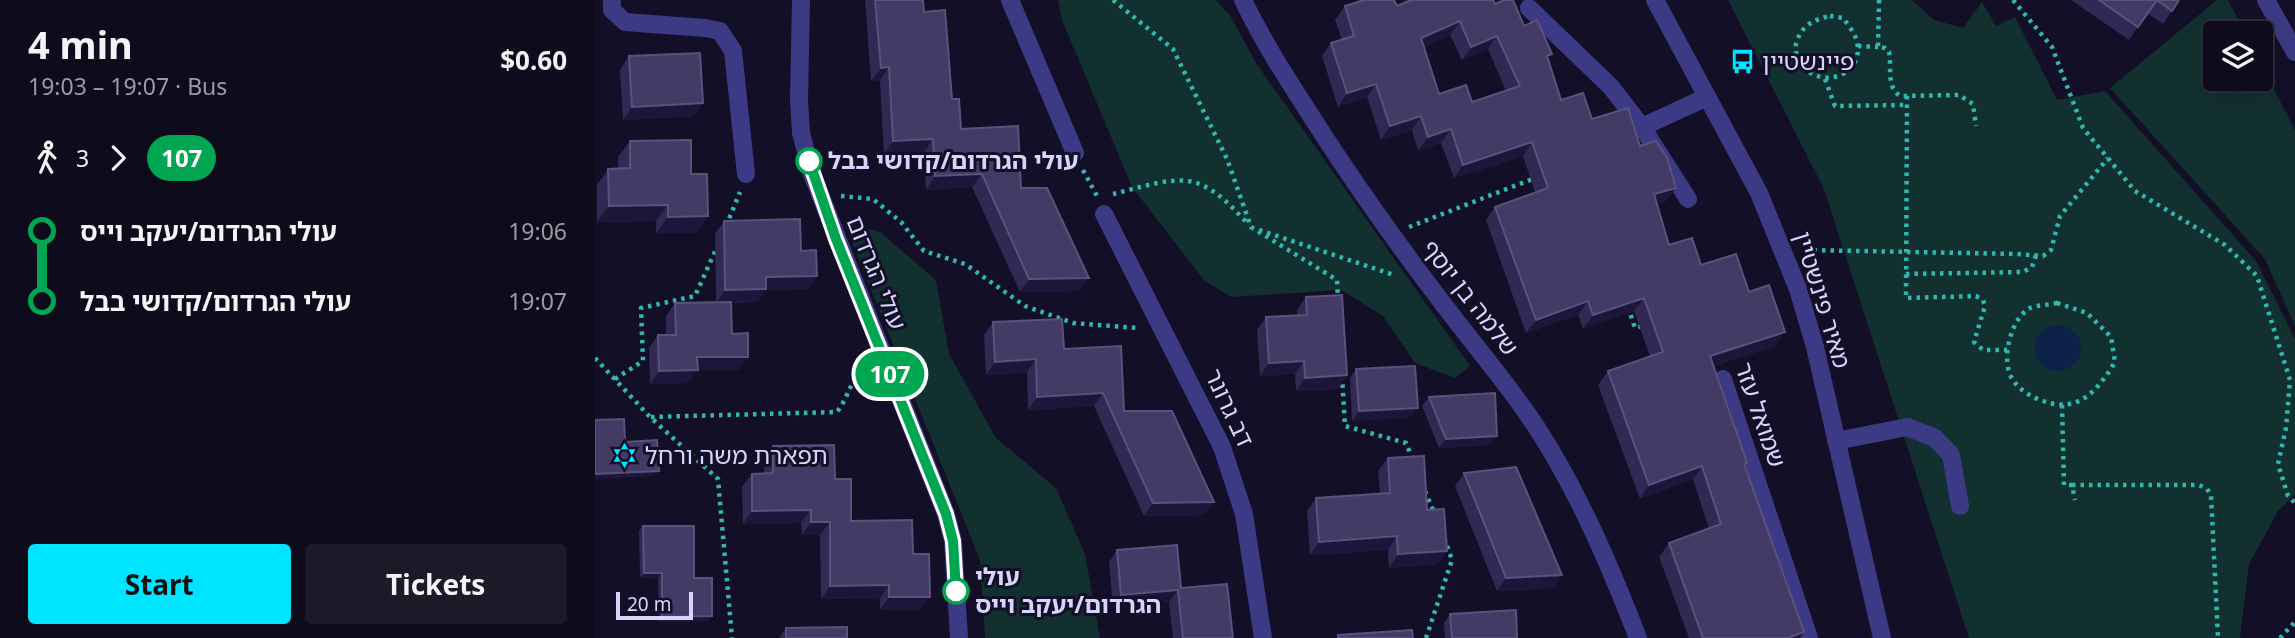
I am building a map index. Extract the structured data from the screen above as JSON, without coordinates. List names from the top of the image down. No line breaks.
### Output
{"streets":{"street":["עולי הגרדום","שלמה בן יוסף","מאיר פינשטיין","דב גרונר","שמואל עזר"]},"places":{"bus stop":["פיינשטיין"],"other":["עולי הגרדום/קדושי בבל","עולי הגרדום/יעקב וייס"],"synagogue":["תפארת משה ורחל"]},"lines":["bus line 107"],"scale_bar":"20 m","page":{"heading":["4 min","19:03 – 19:07 · Bus","$0.60"],"on_map":"107","legs":["3","107"],"list":[{"name":"עולי הגרדום/יעקב וייס","value":"19:06"},{"name":"עולי הגרדום/קדושי בבל","value":"19:07"}],"buttons":["Start","Tickets"],"scale":"20 m"}}
